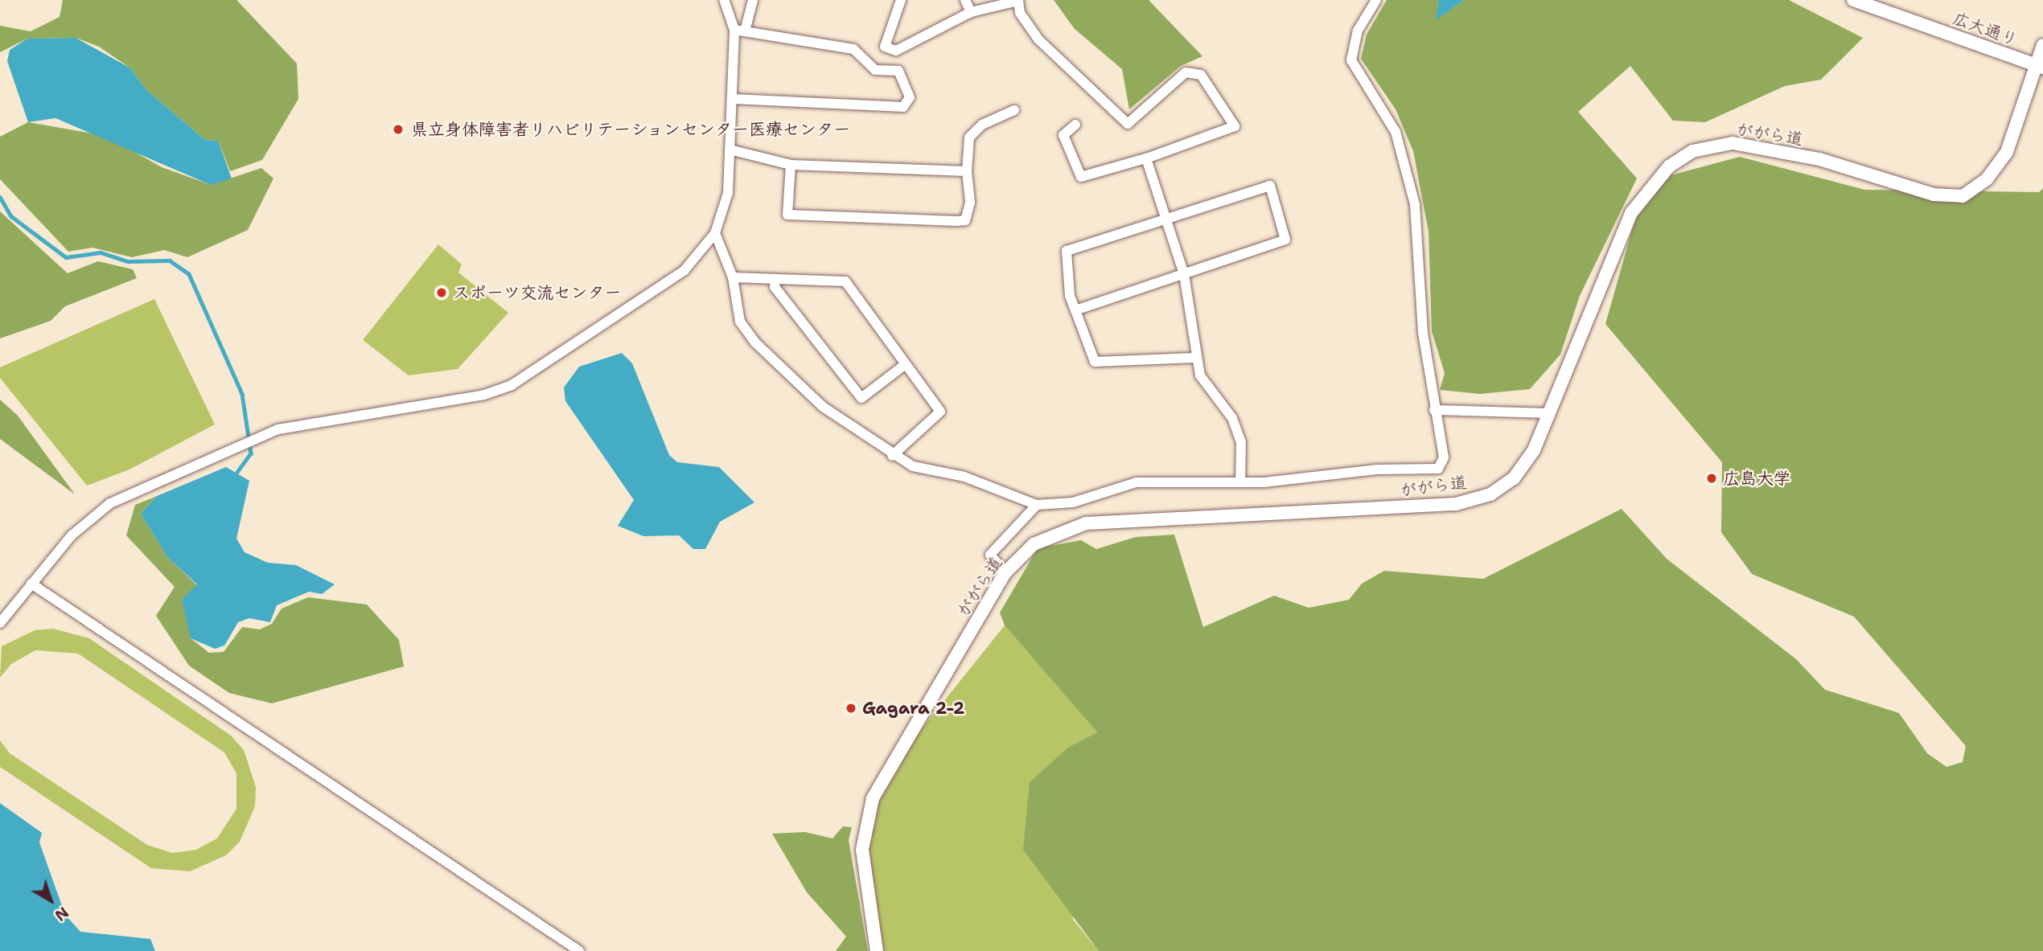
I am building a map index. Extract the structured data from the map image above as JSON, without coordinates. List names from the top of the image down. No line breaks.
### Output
{"streets":{"street":["広大通り","ががら道"]},"crossings":[["広大通り","ががら道"]],"places":["県立身体障害者リハビリテーションセンター医療センター","スポーツ交流センター","広島大学","Gagara 2-2"],"north":"bottom right"}
